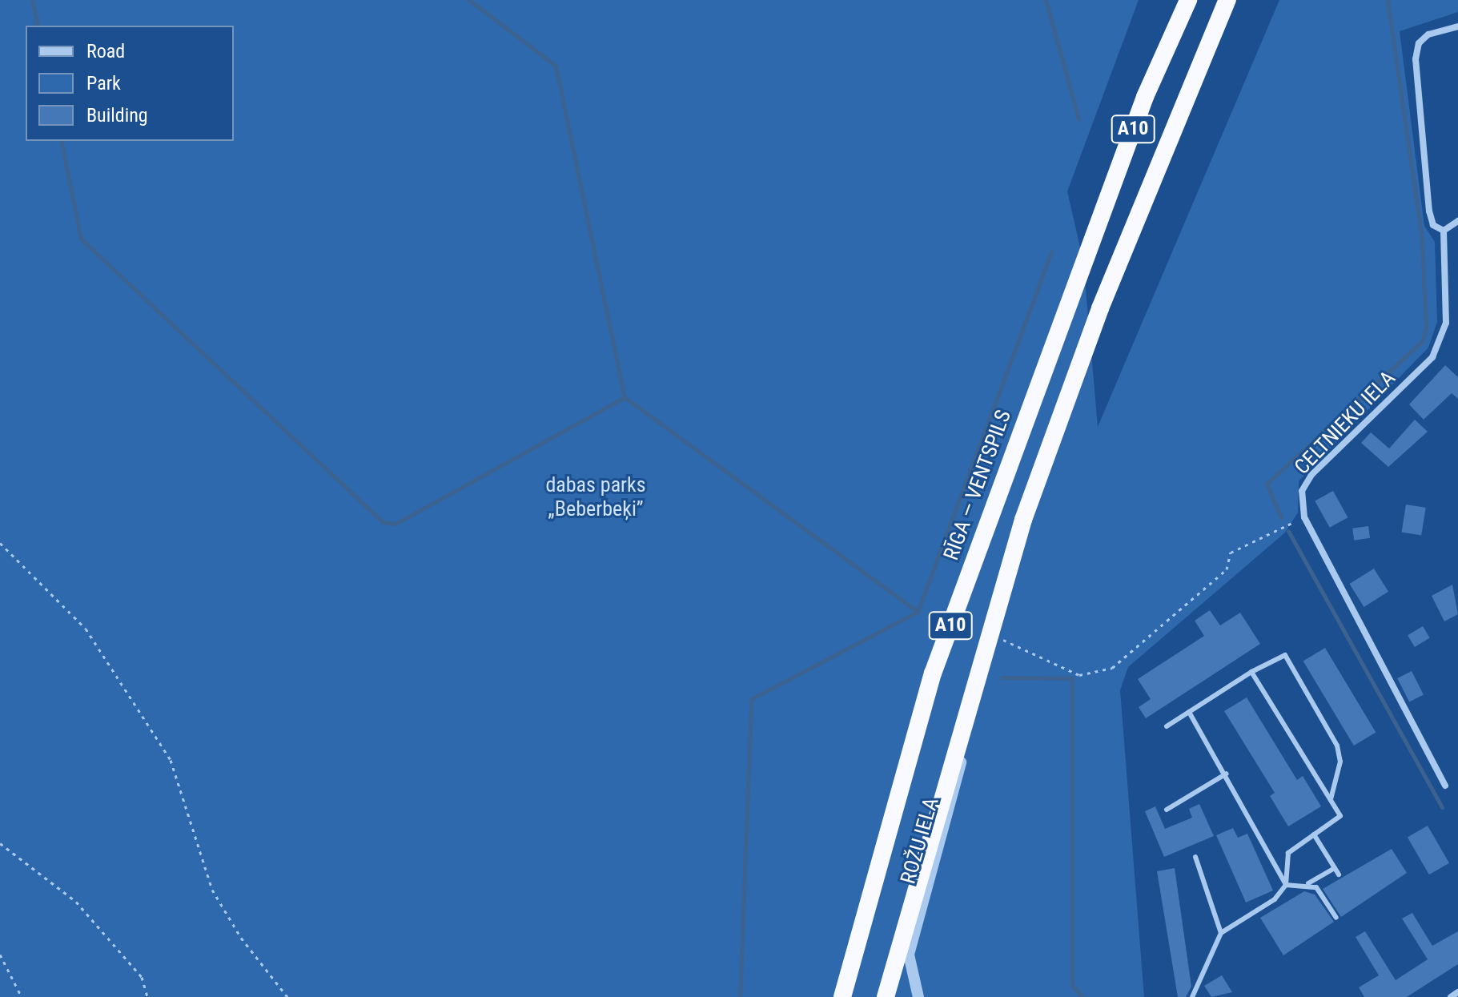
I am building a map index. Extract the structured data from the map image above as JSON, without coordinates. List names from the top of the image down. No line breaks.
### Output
{"streets":{"highway":["A10","RĪGA — VENTSPILS"],"street":["CELTNIEKU IELA","ROŽU IELA"]},"crossings":[["A10","ROŽU IELA"]],"parks":["dabas parks „Beberbeķi”"],"legend":["Road","Park","Building"]}
